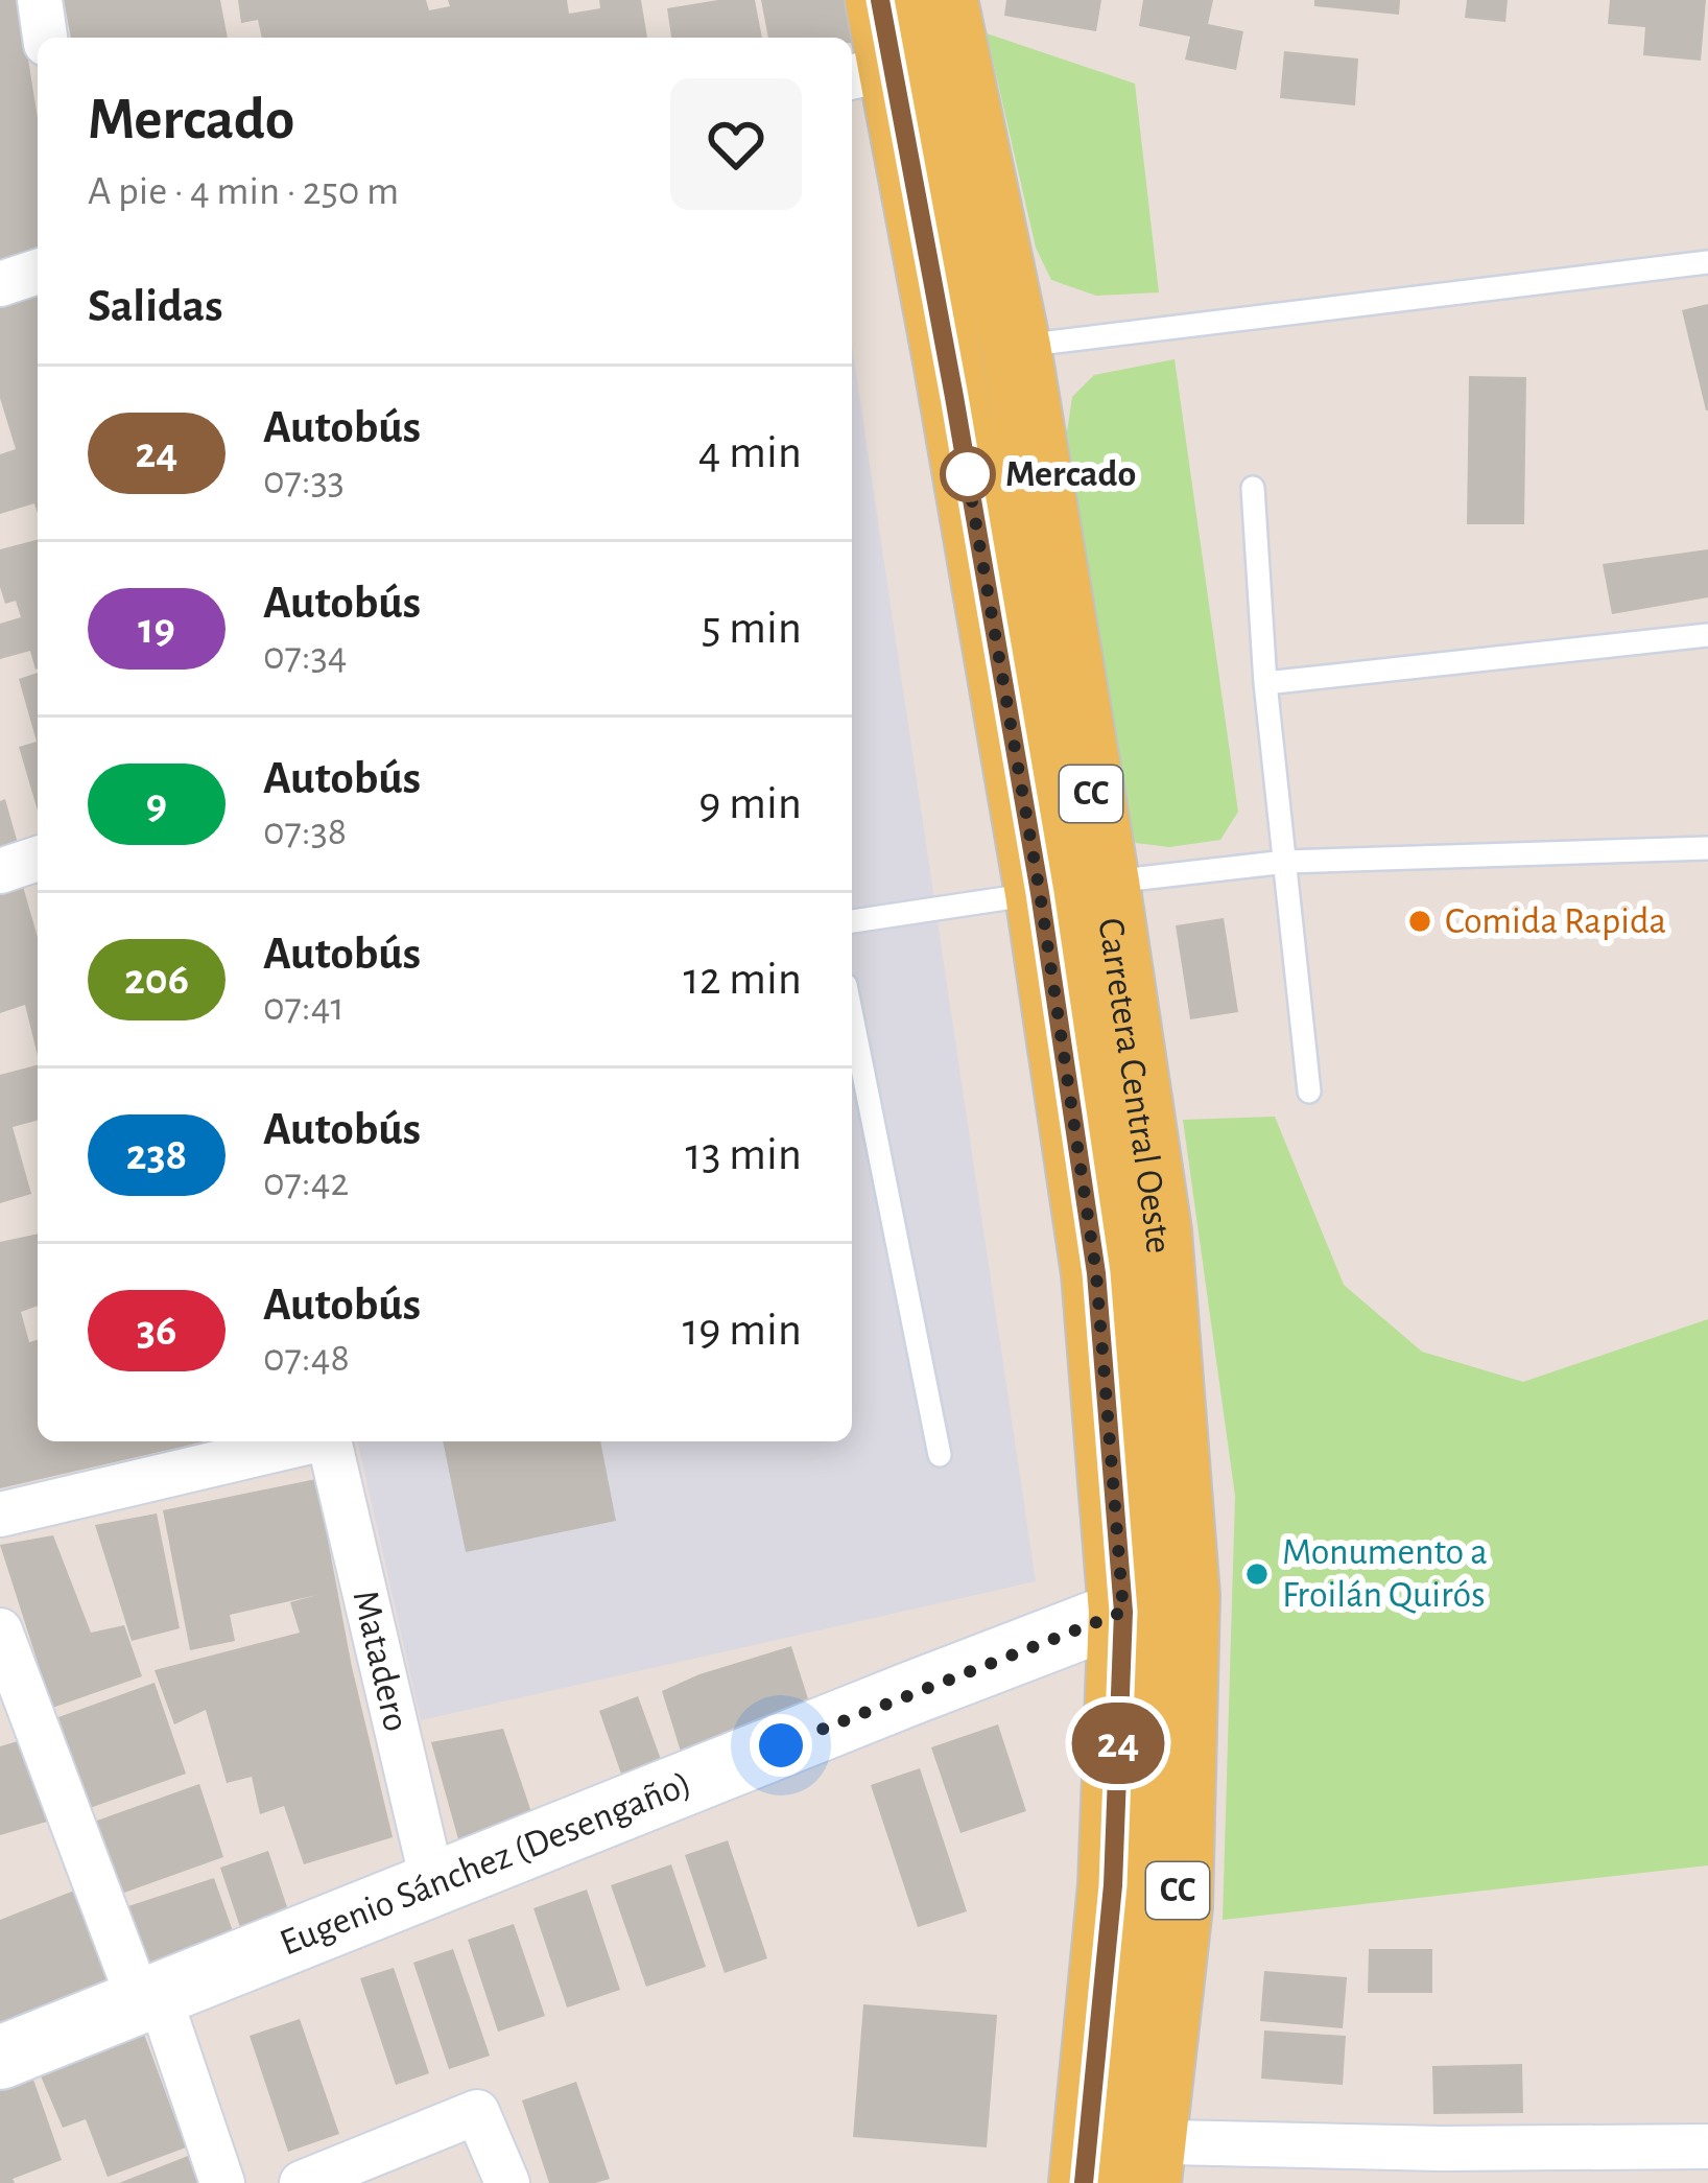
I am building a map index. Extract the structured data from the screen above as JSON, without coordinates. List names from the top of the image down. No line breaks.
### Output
{"streets":{"main road":["CC","Carretera Central Oeste"],"street":["Matadero","Eugenio Sánchez (Desengaño)"]},"crossings":[["Carretera Central Oeste","Eugenio Sánchez (Desengaño)"],["Matadero","Eugenio Sánchez (Desengaño)"]],"places":["Mercado","Comida Rapida","Monumento a Froilán Quirós"],"lines":["bus line 24"],"page":{"on_map":"24","heading":[["Mercado","A pie · 4 min · 250 m"],"Salidas"],"list":[{"mark":"24","name":"Autobús","note":"07:33","value":"4 min"},{"mark":"19","name":"Autobús","note":"07:34","value":"5 min"},{"mark":"9","name":"Autobús","note":"07:38","value":"9 min"},{"mark":"206","name":"Autobús","note":"07:41","value":"12 min"},{"mark":"238","name":"Autobús","note":"07:42","value":"13 min"},{"mark":"36","name":"Autobús","note":"07:48","value":"19 min"}]}}
